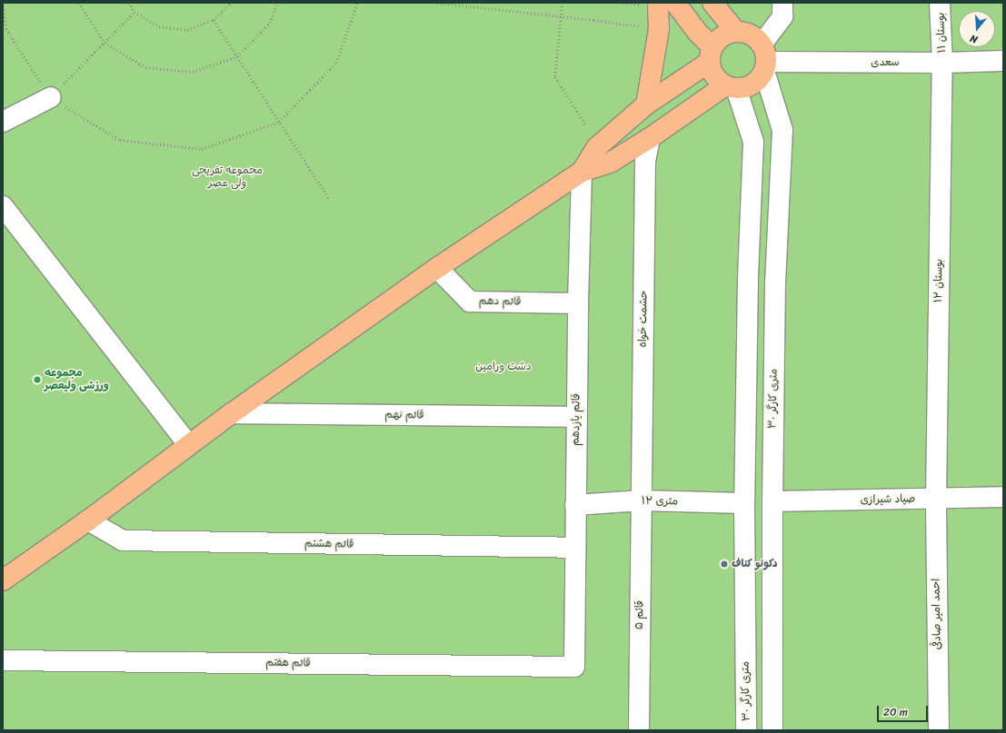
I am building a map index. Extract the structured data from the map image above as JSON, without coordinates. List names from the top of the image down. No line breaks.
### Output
{"streets":{"street":["بوستان ۱۱","سعدی","بوستان ۱۲","قائم دهم","حشمت خواه","۳۰ متری کارگر","قائم نهم","قائم یازدهم","صیاد شیرازی","۱۲ متری","قائم هشتم","احمد امیر صادقی","قائم ۵","قائم هفتم"]},"crossings":[["بوستان ۱۱","سعدی"],["بوستان ۱۱","بوستان ۱۲"],["سعدی","بوستان ۱۲"],["سعدی","۳۰ متری کارگر"],["بوستان ۱۲","صیاد شیرازی"],["بوستان ۱۲","احمد امیر صادقی"],["قائم دهم","قائم یازدهم"],["حشمت خواه","۱۲ متری"],["حشمت خواه","قائم ۵"],["۳۰ متری کارگر","صیاد شیرازی"],["۳۰ متری کارگر","۱۲ متری"],["قائم نهم","قائم یازدهم"],["قائم یازدهم","۱۲ متری"],["قائم یازدهم","قائم هشتم"],["قائم یازدهم","قائم هفتم"],["صیاد شیرازی","احمد امیر صادقی"],["۱۲ متری","قائم ۵"]],"parks":["مجموعه تفریحی ولی عصر","دشت ورامین"],"places":["مجموعه ورزشی ولیعصر","دکونو کناف"],"scale_bar":"20 m","north":"bottom"}
